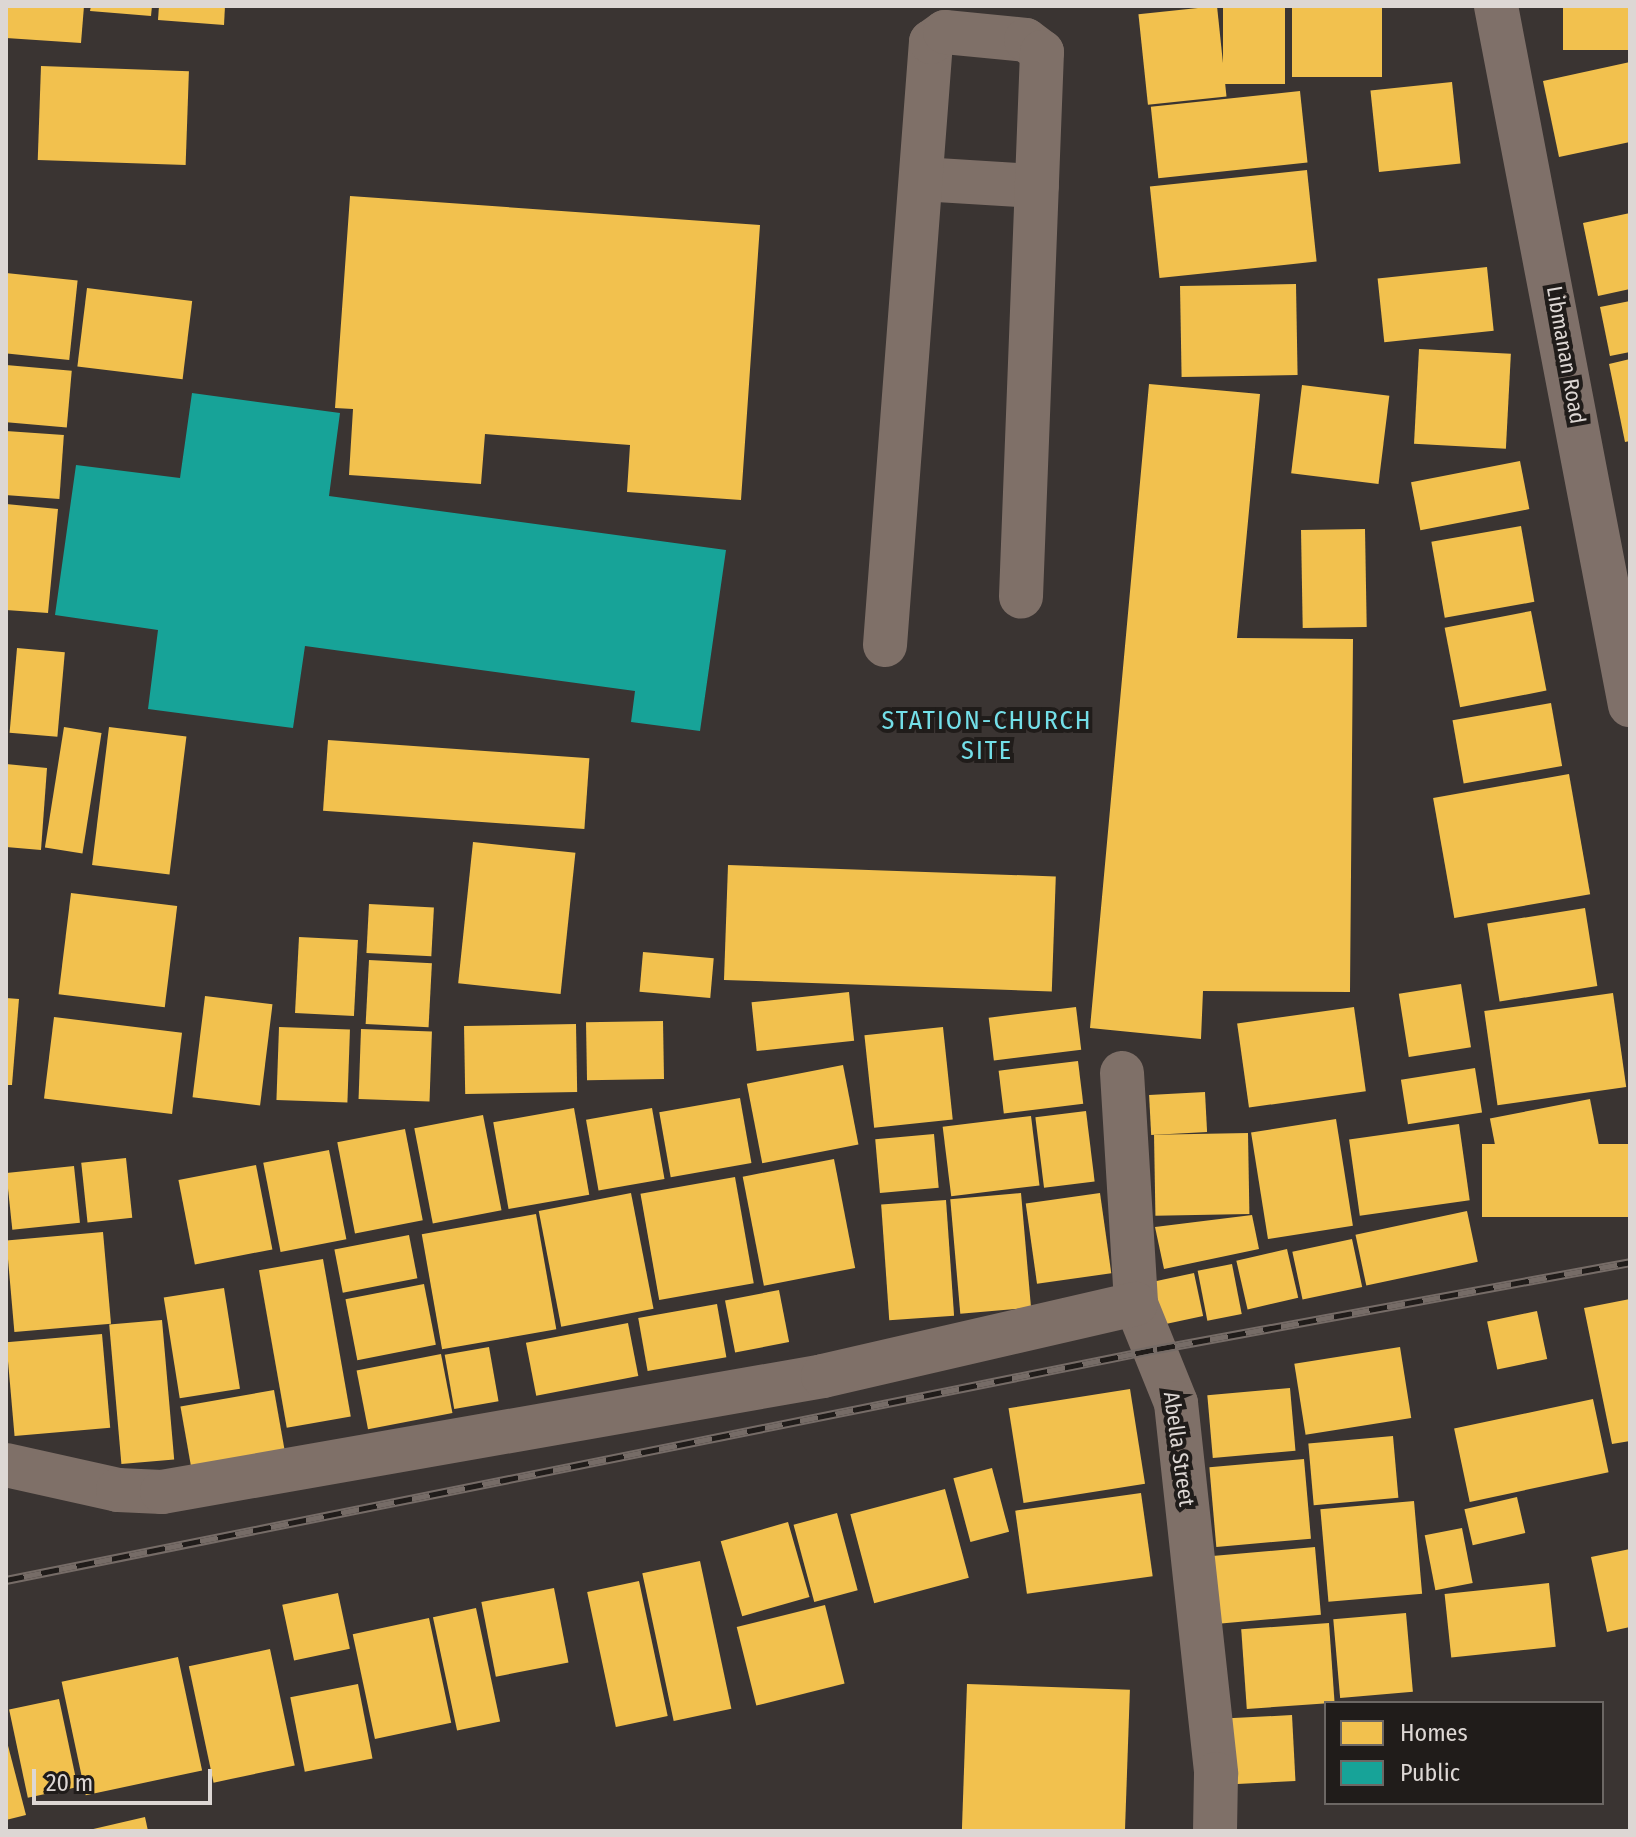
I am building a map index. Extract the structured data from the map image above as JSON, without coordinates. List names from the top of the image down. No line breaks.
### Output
{"streets":{"main road":["Libmanan Road"],"street":["Abella Street"]},"districts":["STATION-CHURCH SITE"],"legend":["Homes","Public"],"scale_bar":"20 m"}
